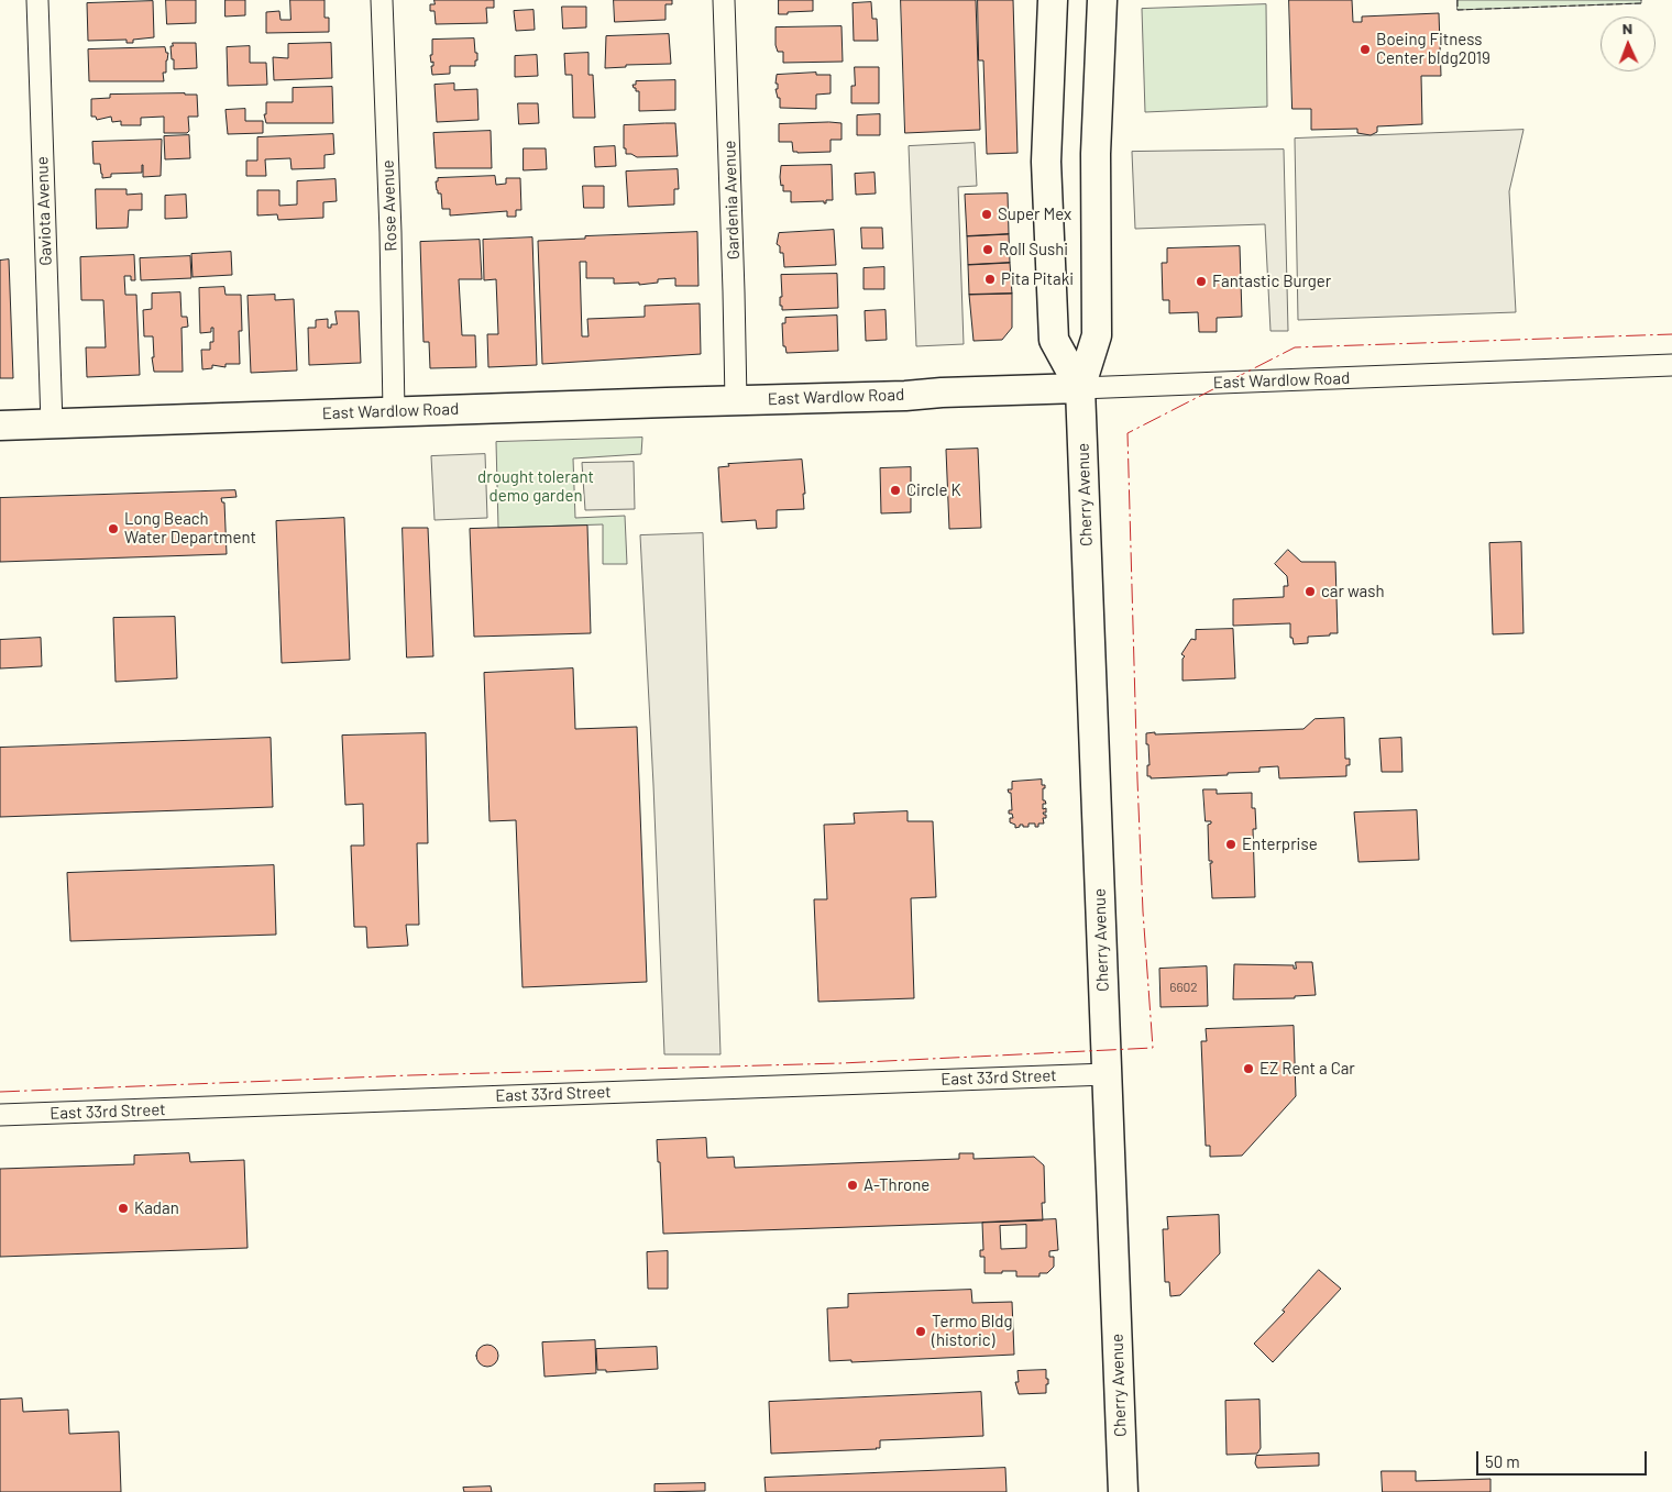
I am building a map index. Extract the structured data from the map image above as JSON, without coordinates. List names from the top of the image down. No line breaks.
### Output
{"streets":{"main road":["East Wardlow Road","Cherry Avenue"],"street":["Gardenia Avenue","Rose Avenue","Gaviota Avenue","East 33rd Street"]},"crossings":[["Gardenia Avenue","East Wardlow Road"],["Rose Avenue","East Wardlow Road"],["Gaviota Avenue","East Wardlow Road"],["East Wardlow Road","Cherry Avenue"],["Cherry Avenue","East 33rd Street"]],"parks":["drought tolerant demo garden"],"places":["Boeing Fitness Center bldg2019","Super Mex","Roll Sushi","Pita Pitaki","Fantastic Burger","Circle K","Long Beach Water Department","car wash","Enterprise","EZ Rent a Car","A-Throne","Kadan","Termo Bldg (historic)"],"house_numbers":["6602"],"scale_bar":"50 m","north":"top"}
